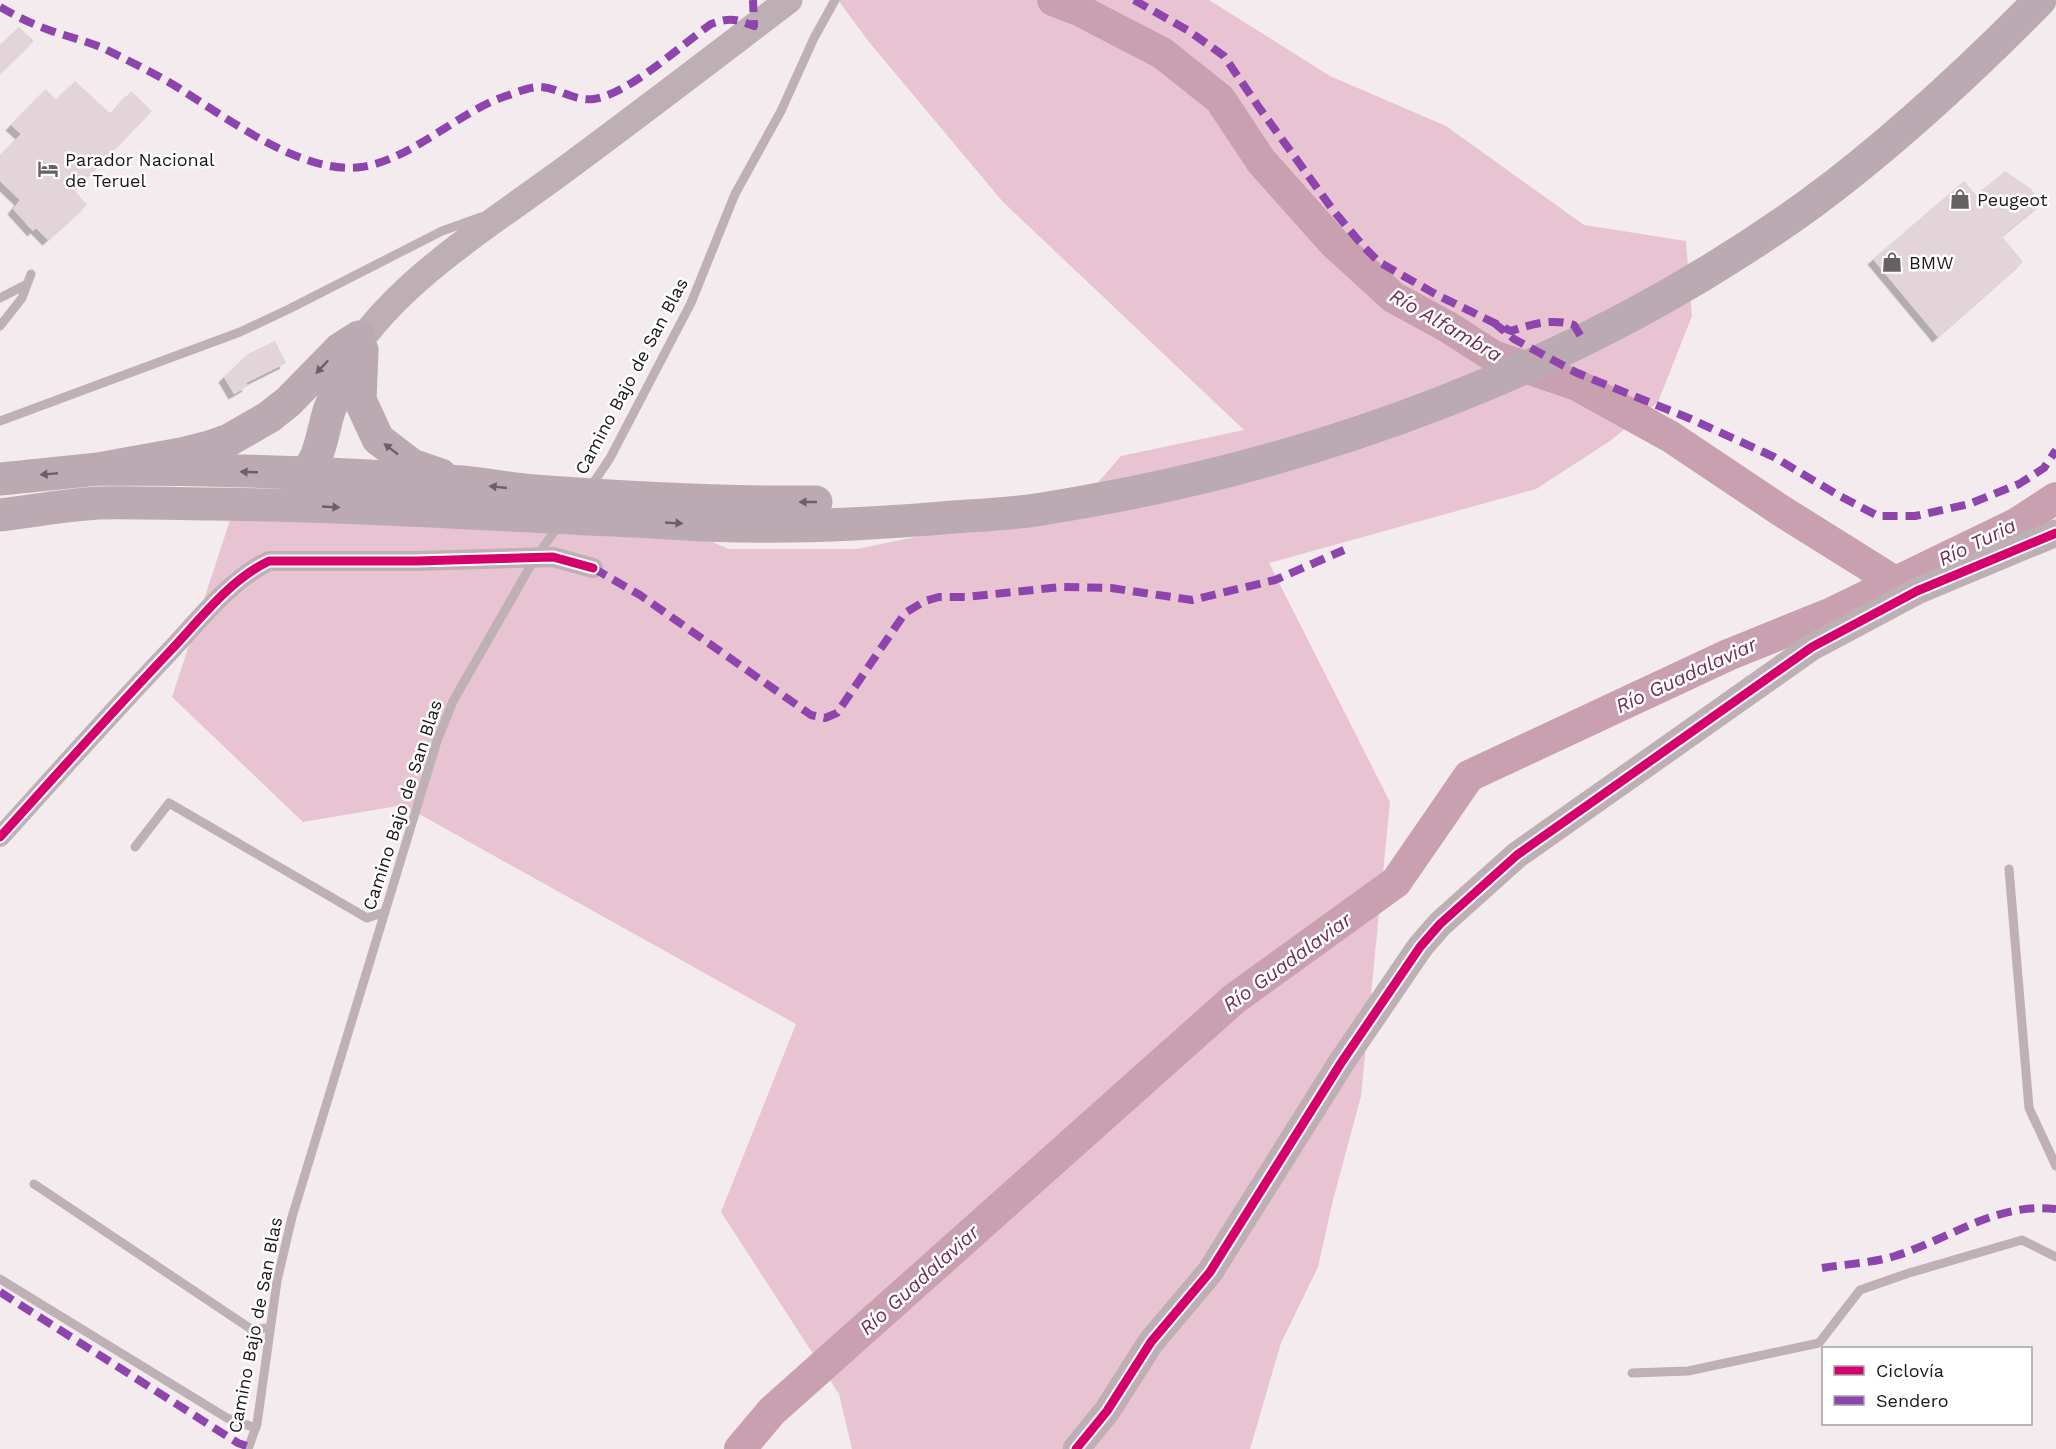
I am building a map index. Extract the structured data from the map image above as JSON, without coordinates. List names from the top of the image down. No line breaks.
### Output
{"streets":{"lane":["Camino Bajo de San Blas"]},"water":["Río Alfambra","Río Turia","Río Guadalaviar"],"places":{"hotel":["Parador Nacional de Teruel"],"shop":["Peugeot","BMW"]},"legend":["Ciclovía","Sendero"]}
